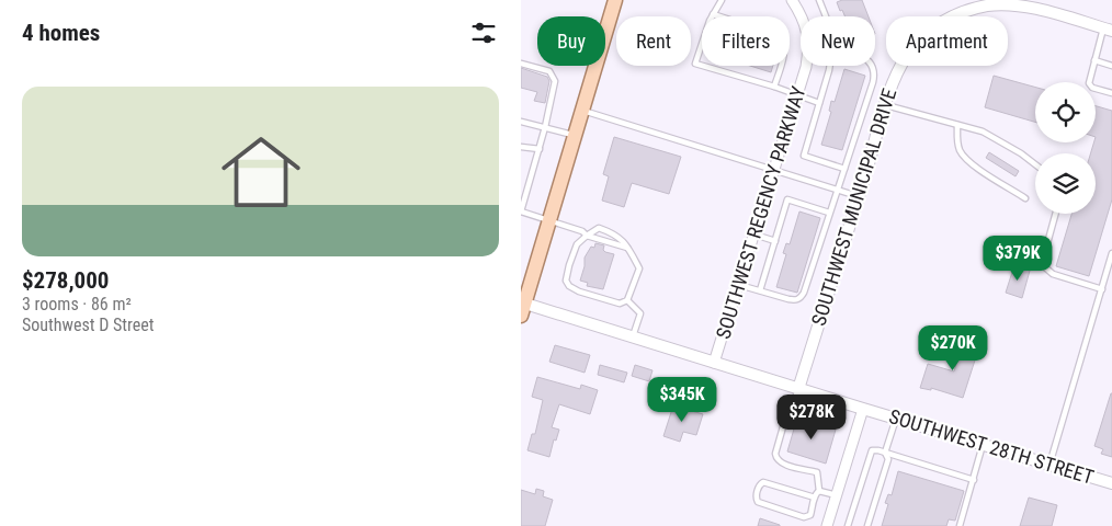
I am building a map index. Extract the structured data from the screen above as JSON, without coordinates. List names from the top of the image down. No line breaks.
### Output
{"streets":{"street":["SOUTHWEST MUNICIPAL DRIVE","SOUTHWEST REGENCY PARKWAY","SOUTHWEST 28TH STREET"]},"crossings":[["SOUTHWEST MUNICIPAL DRIVE","SOUTHWEST 28TH STREET"],["SOUTHWEST REGENCY PARKWAY","SOUTHWEST 28TH STREET"]],"page":{"heading":"4 homes","chip":["Buy","Rent","Filters","New","Apartment"],"list":[{"name":"$278,000","note":"3 rooms · 86 m² · Southwest D Street"}],"price":["$379K","$270K","$345K","$278K"]}}
